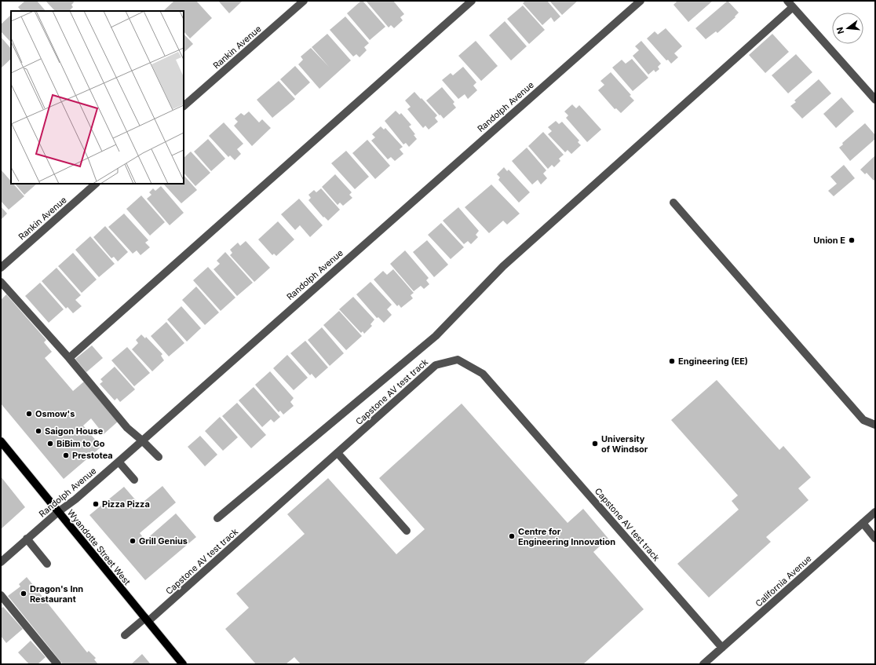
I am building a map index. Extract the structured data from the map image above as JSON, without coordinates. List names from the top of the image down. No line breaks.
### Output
{"streets":{"main road":["Wyandotte Street West"],"street":["Rankin Avenue","Randolph Avenue","Capstone AV test track","California Avenue"]},"crossings":[["Randolph Avenue","Wyandotte Street West"],["Capstone AV test track","Wyandotte Street West"],["Capstone AV test track","California Avenue"]],"places":["Union E","Engineering (EE)","Osmow's","Saigon House","BiBim to Go","University of Windsor","Prestotea","Pizza Pizza","Centre for Engineering Innovation","Grill Genius","Dragon's Inn Restaurant"],"north":"left"}
